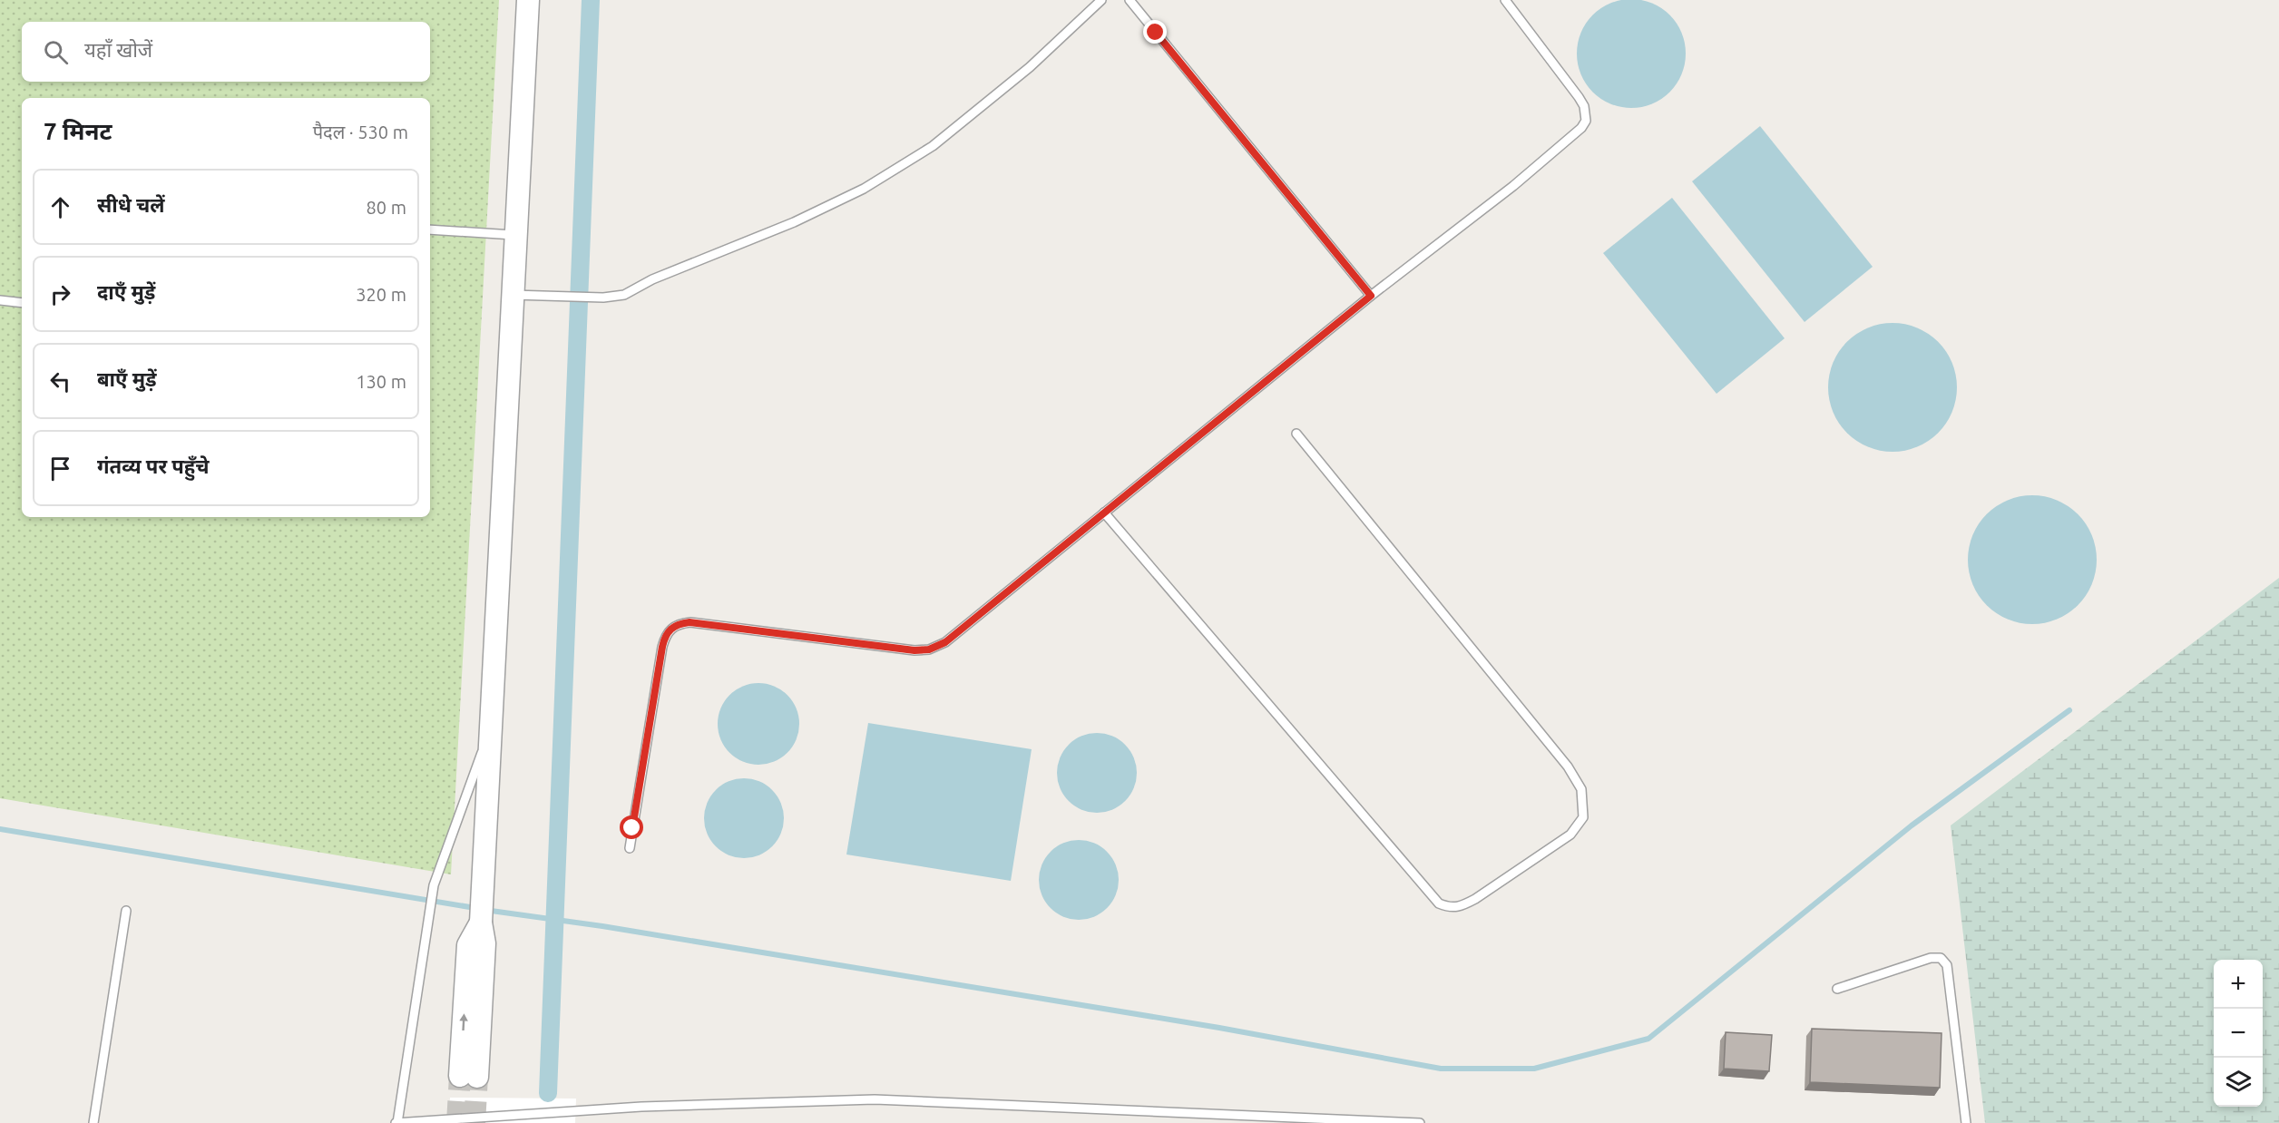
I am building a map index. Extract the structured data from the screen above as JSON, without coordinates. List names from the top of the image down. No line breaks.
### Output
{"page":{"search":"यहाँ खोजें","heading":["7 मिनट","पैदल · 530 m"],"list":[["सीधे चलें","80 m"],["दाएँ मुड़ें","320 m"],["बाएँ मुड़ें","130 m"],"गंतव्य पर पहुँचे"],"map_buttons":["+","−"]}}
